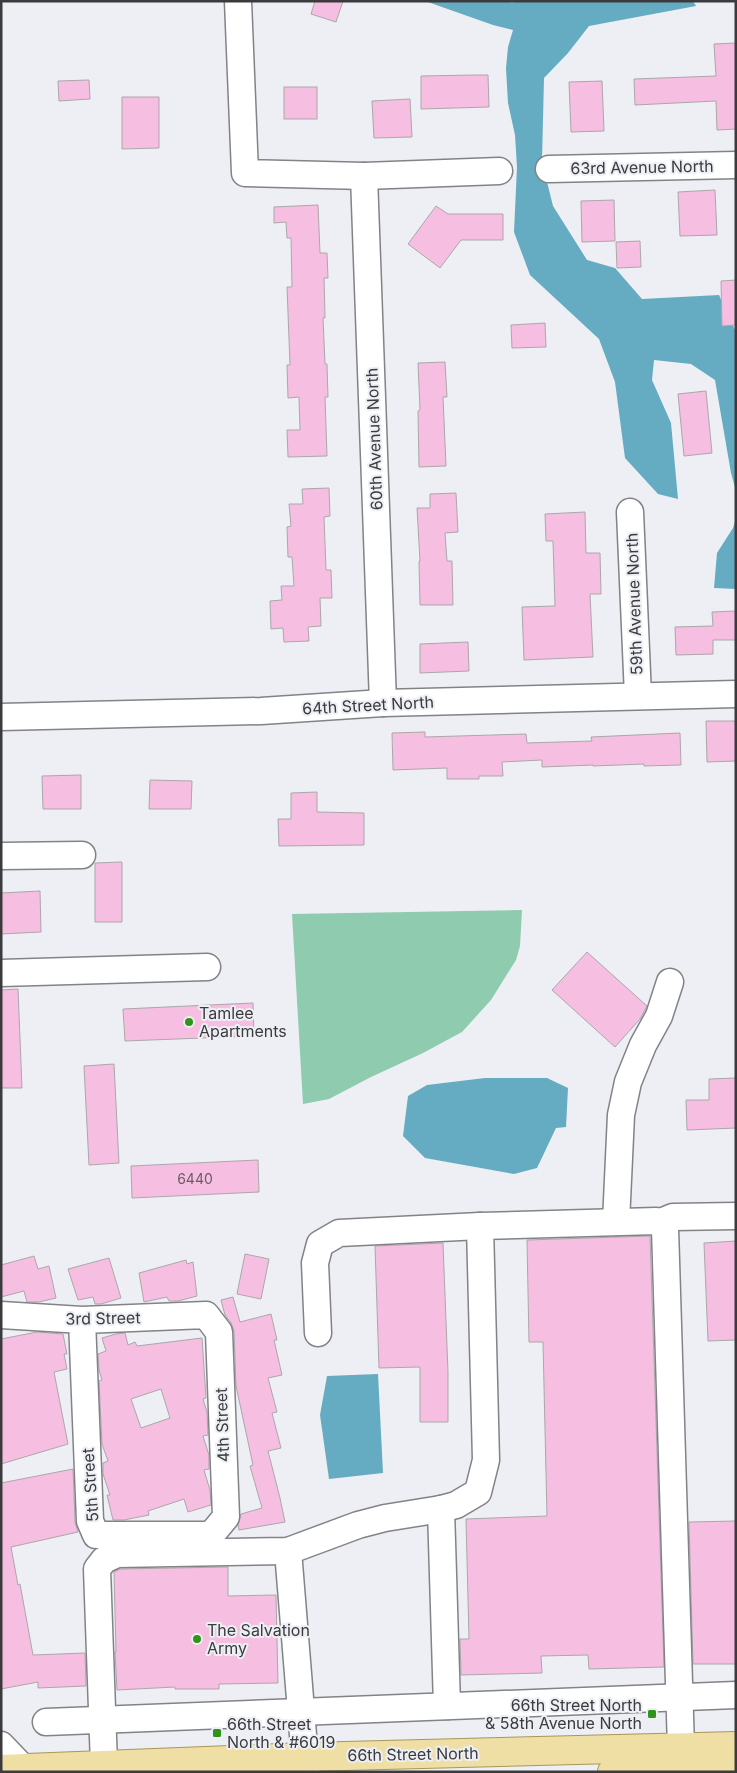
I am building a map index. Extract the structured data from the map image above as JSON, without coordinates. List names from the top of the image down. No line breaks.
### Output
{"streets":{"main road":["66th Street North"],"street":["63rd Avenue North","60th Avenue North","59th Avenue North","64th Street North","3rd Street","4th Street","5th Street"]},"crossings":[["60th Avenue North","64th Street North"],["59th Avenue North","64th Street North"],["3rd Street","4th Street"],["3rd Street","5th Street"],["4th Street","5th Street"]],"places":{"other":["Tamlee Apartments","The Salvation Army"],"transit":["66th Street North & 58th Avenue North","66th Street North & #6019"]},"house_numbers":["6440"]}
